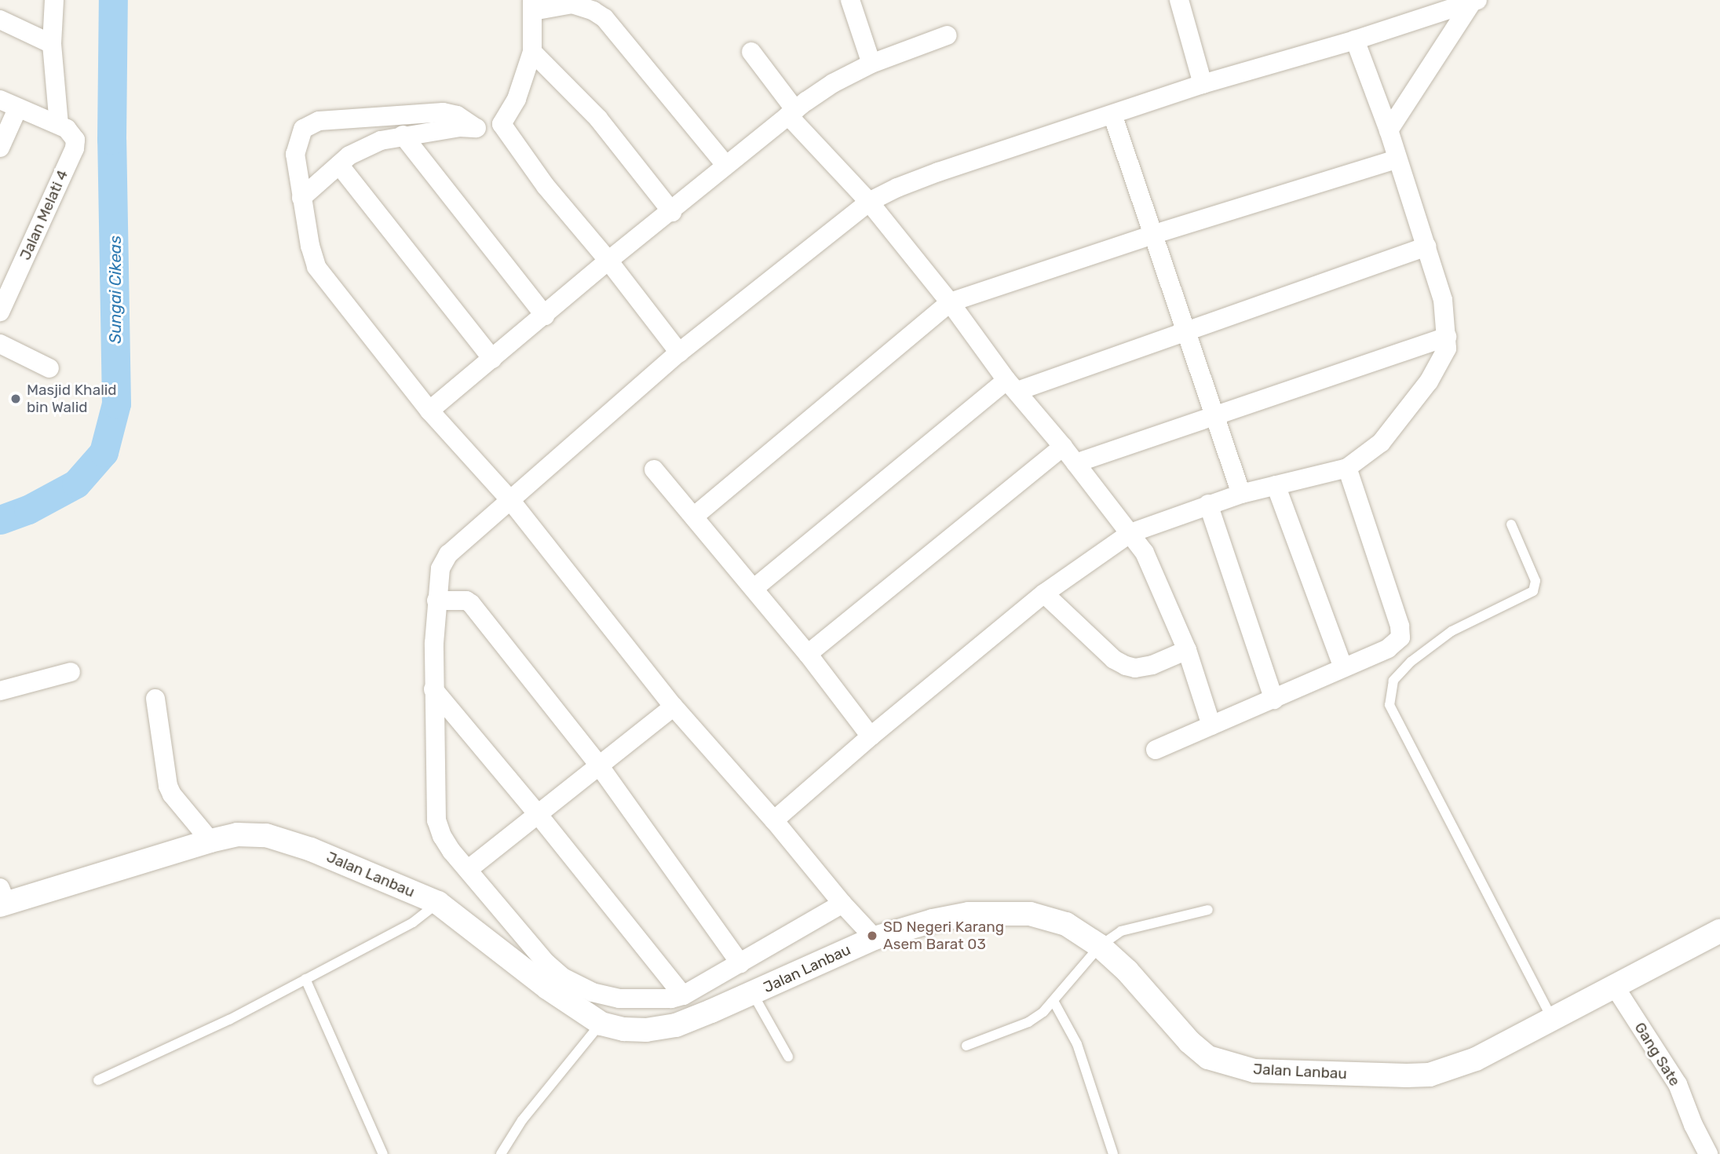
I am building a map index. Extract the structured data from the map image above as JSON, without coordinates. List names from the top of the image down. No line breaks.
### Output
{"streets":{"street":["Jalan Melati 4","Jalan Lanbau","Gang Sate"]},"crossings":[["Jalan Lanbau","Gang Sate"]],"water":["Sungai Cikeas"],"places":["Masjid Khalid bin Walid","SD Negeri Karang Asem Barat 03"]}
